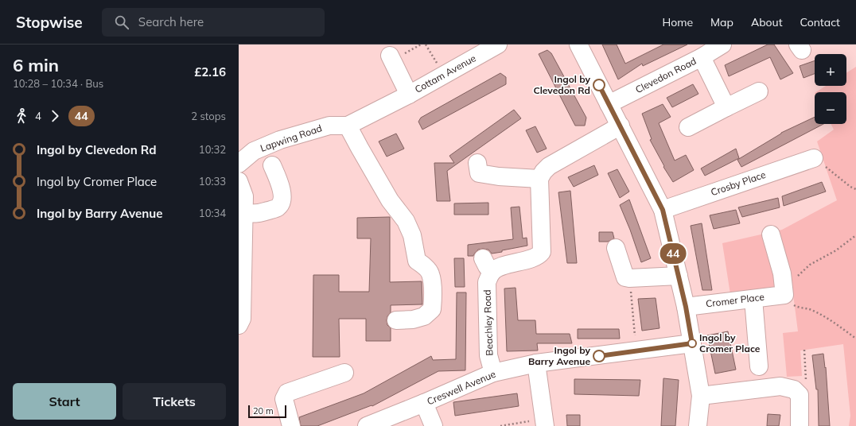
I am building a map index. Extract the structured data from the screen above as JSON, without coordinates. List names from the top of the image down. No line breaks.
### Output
{"streets":{"street":["Cottam Avenue","Clevedon Road","Lapwing Road","Crosby Place","Cromer Place","Beachley Road","Creswell Avenue"]},"crossings":[["Cottam Avenue","Lapwing Road"],["Beachley Road","Creswell Avenue"]],"places":["Ingol by Clevedon Rd","Ingol by Cromer Place","Ingol by Barry Avenue"],"lines":["bus line 44"],"scale_bar":"20 m","page":{"header":"Stopwise","search":"Search here","nav":["Home","Map","About","Contact"],"heading":["6 min","10:28 – 10:34 · Bus","£2.16"],"on_map":"44","map_buttons":["+","−"],"legs":["4","44","2 stops"],"list":[{"name":"Ingol by Clevedon Rd","value":"10:32"},{"name":"Ingol by Cromer Place","value":"10:33"},{"name":"Ingol by Barry Avenue","value":"10:34"}],"buttons":["Start","Tickets"],"scale":"20 m"}}
